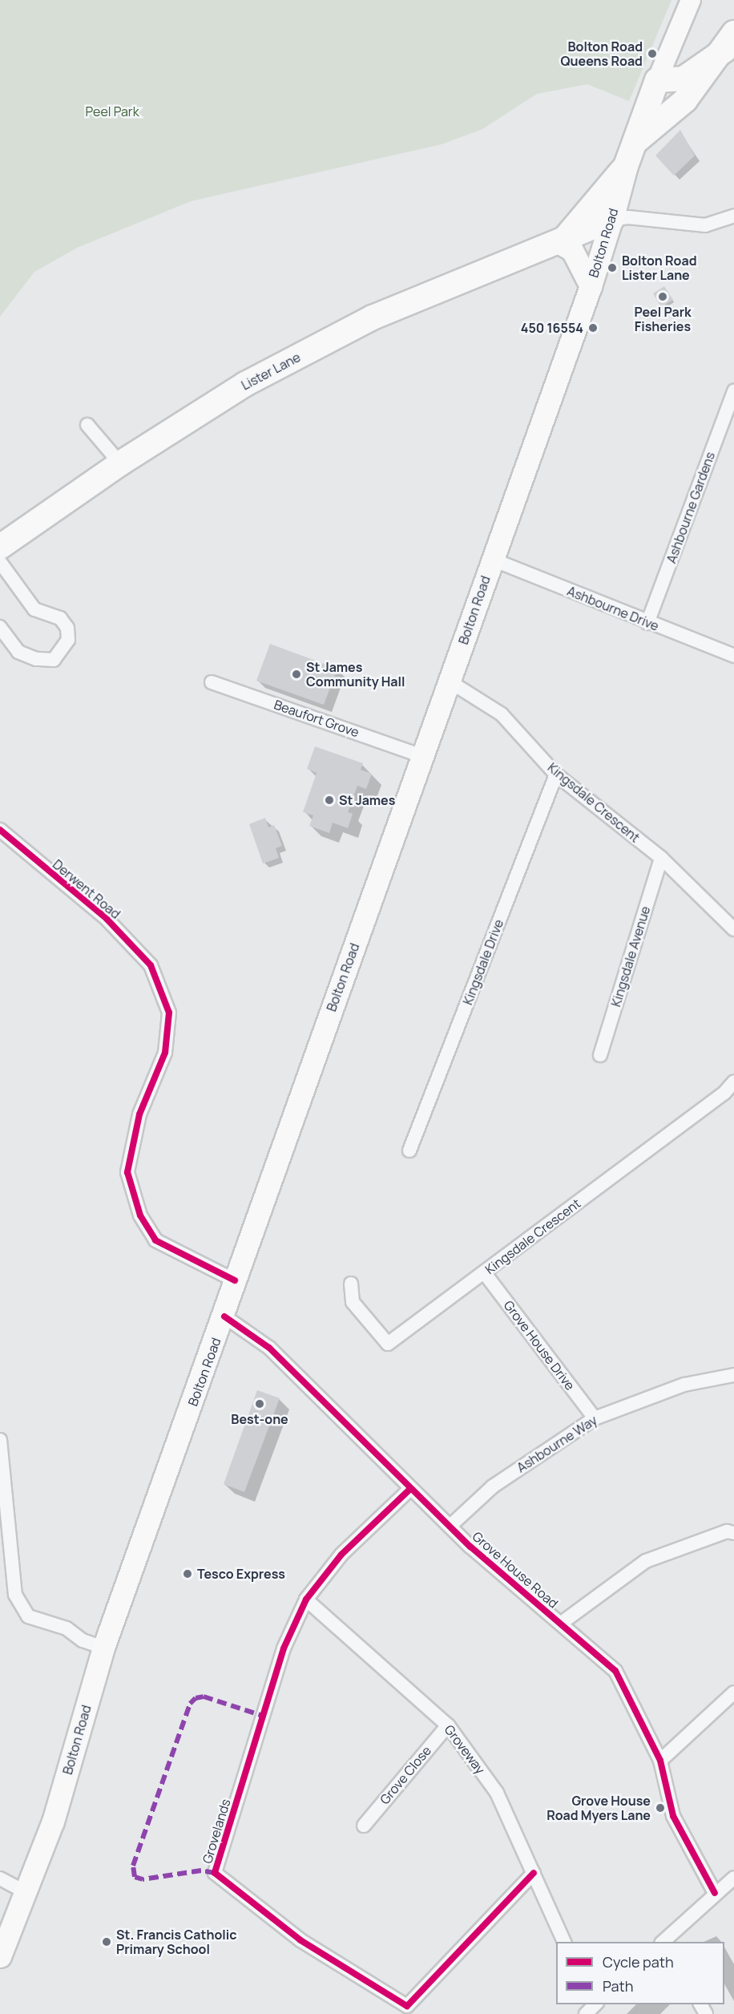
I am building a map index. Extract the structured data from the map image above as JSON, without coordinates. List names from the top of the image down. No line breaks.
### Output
{"streets":{"highway":["Bolton Road","Lister Lane"],"street":["Ashbourne Gardens","Ashbourne Drive","Beaufort Grove","Kingsdale Crescent","Derwent Road","Kingsdale Avenue","Kingsdale Drive","Grove House Drive","Ashbourne Way","Grove House Road","Groveway","Grove Close","Grovelands"]},"crossings":[["Bolton Road","Lister Lane"],["Bolton Road","Ashbourne Drive"],["Bolton Road","Beaufort Grove"],["Bolton Road","Kingsdale Crescent"],["Bolton Road","Derwent Road"],["Bolton Road","Grove House Road"],["Ashbourne Gardens","Ashbourne Drive"],["Kingsdale Crescent","Kingsdale Avenue"],["Kingsdale Crescent","Kingsdale Drive"],["Kingsdale Crescent","Grove House Drive"],["Grove House Drive","Ashbourne Way"],["Ashbourne Way","Grove House Road"],["Grove House Road","Grovelands"],["Groveway","Grove Close"],["Groveway","Grovelands"]],"parks":["Peel Park"],"places":["Bolton Road Queens Road","Bolton Road Lister Lane","Peel Park Fisheries","450 16554","St James Community Hall","St James","Best-one","Tesco Express","Grove House Road Myers Lane","St. Francis Catholic Primary School"],"legend":["Cycle path","Path"]}
